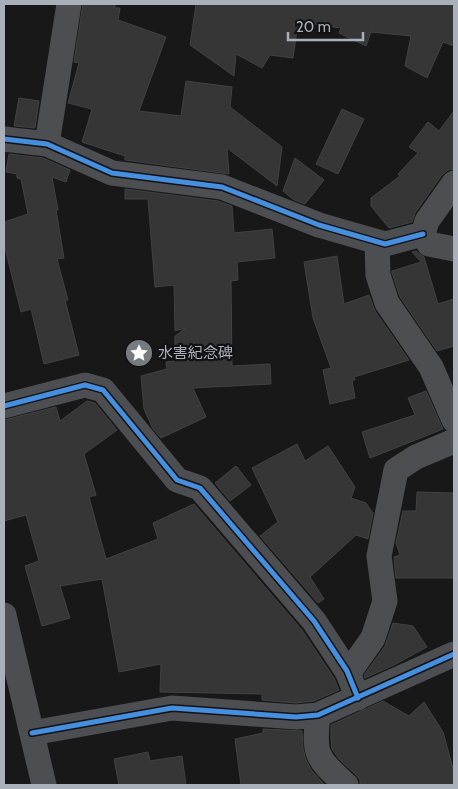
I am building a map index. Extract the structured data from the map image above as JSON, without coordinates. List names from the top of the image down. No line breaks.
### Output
{"places":{"place":["水害紀念碑"]},"scale_bar":"20 m"}
